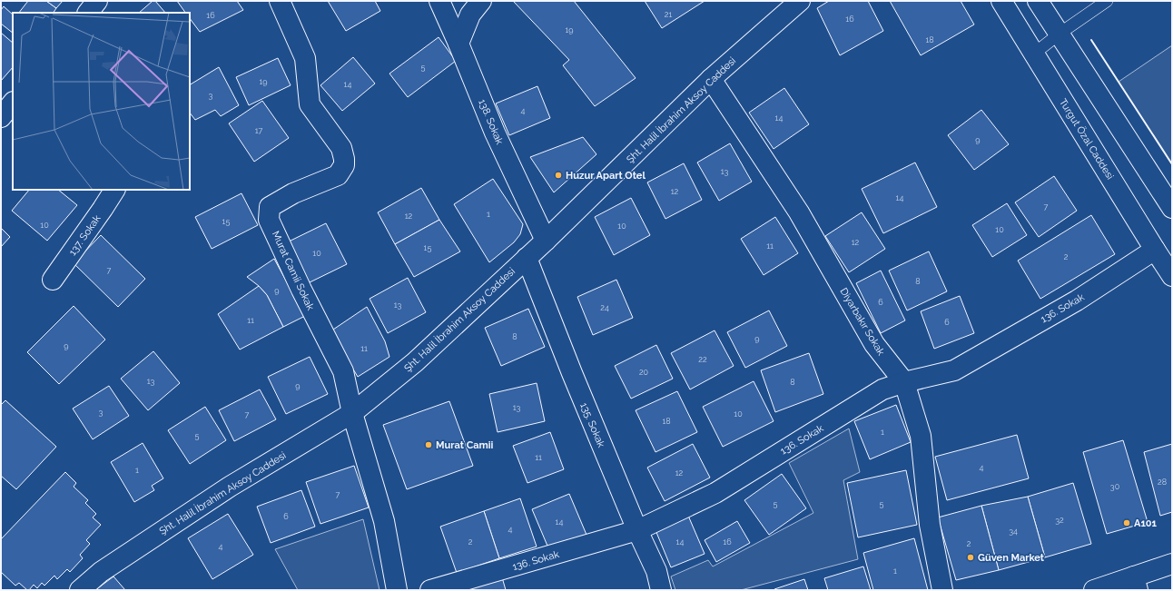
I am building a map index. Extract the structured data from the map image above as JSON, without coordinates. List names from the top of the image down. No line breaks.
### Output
{"streets":{"street":["Şht. Halil İbrahim Aksoy Caddesi","138. Sokak","Turgut Özal Caddesi","137. Sokak","Murat Camii Sokak","136. Sokak","Diyarbakır Sokak","135. Sokak"]},"crossings":[["Şht. Halil İbrahim Aksoy Caddesi","138. Sokak"],["Şht. Halil İbrahim Aksoy Caddesi","Murat Camii Sokak"],["Şht. Halil İbrahim Aksoy Caddesi","Diyarbakır Sokak"],["Şht. Halil İbrahim Aksoy Caddesi","135. Sokak"],["Turgut Özal Caddesi","136. Sokak"],["136. Sokak","Diyarbakır Sokak"],["136. Sokak","135. Sokak"]],"places":["Huzur Apart Otel","Murat Camii","A101","Güven Market"],"house_numbers":["21","16","16","19","18","5","19","14","3","4","14","17","9","13","12","14","7","1","12","15","10","10","10","12","11","15","10","2","7","8","9","6","13","24","11","6","8","9","9","11","22","20","13","8","9","13","3","10","7","18","1","5","11","4","1","12","28","30","7","5","5","6","32","14","4","34","2","14","16","2","4","1"]}
